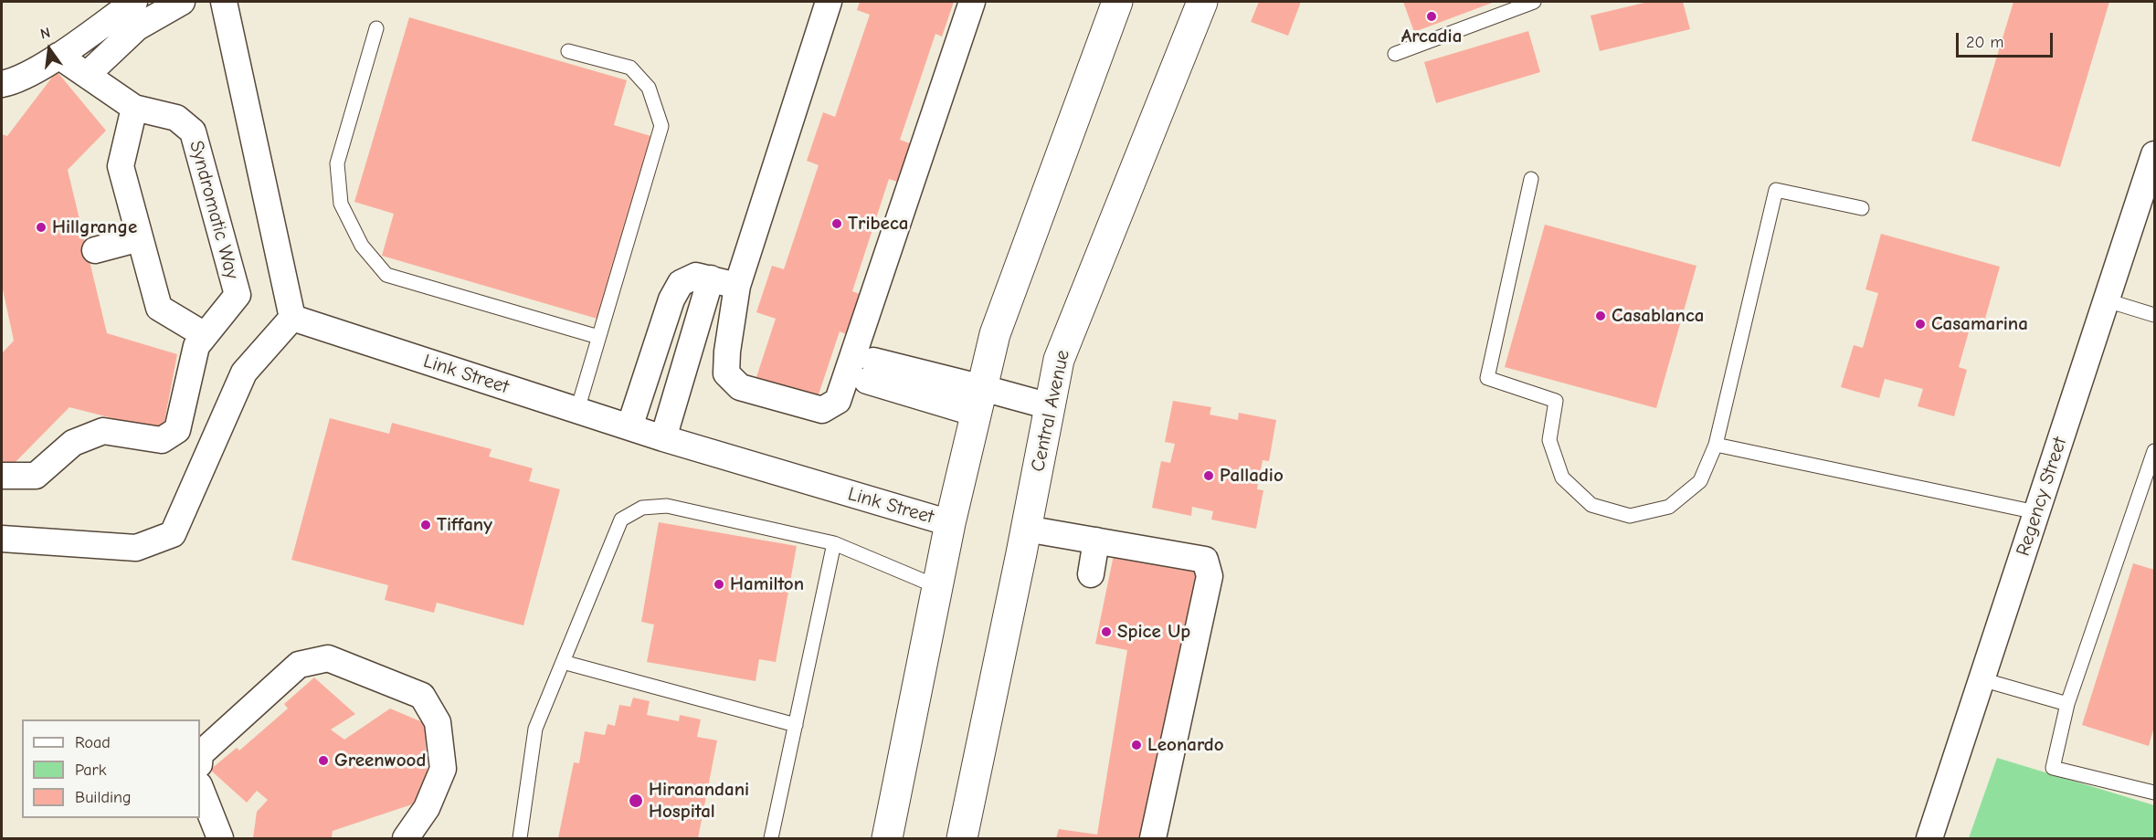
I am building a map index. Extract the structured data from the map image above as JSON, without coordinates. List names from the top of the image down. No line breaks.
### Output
{"streets":{"main road":["Central Avenue"],"street":["Syndromatic Way","Link Street","Regency Street"]},"places":["Arcadia","Tribeca","Hillgrange","Casablanca","Casamarina","Palladio","Tiffany","Hamilton","Spice Up","Leonardo","Greenwood","Hiranandani Hospital"],"legend":["Road","Park","Building"],"scale_bar":"20 m","north":"top"}
